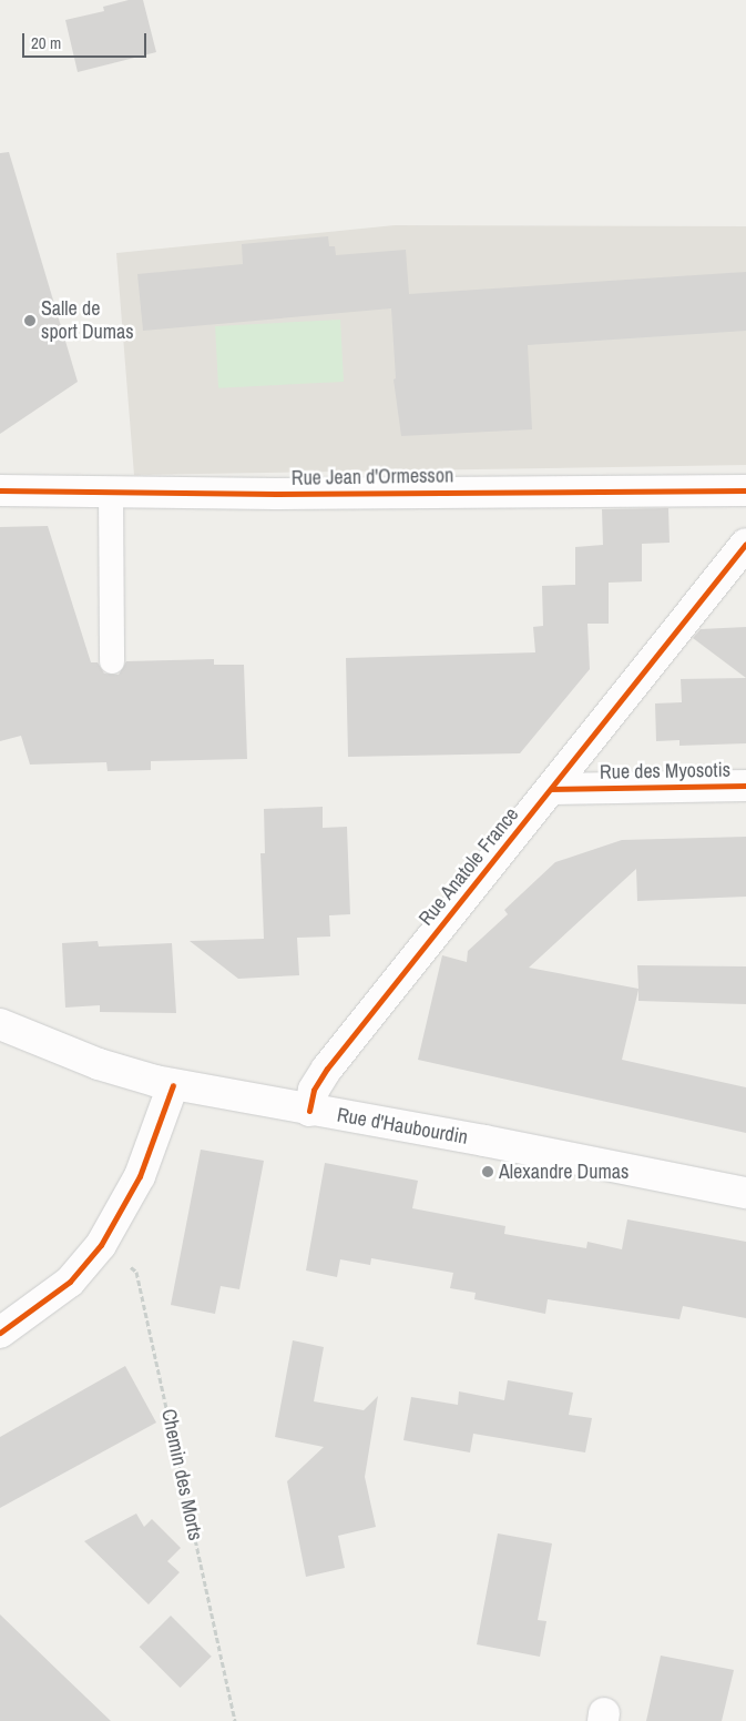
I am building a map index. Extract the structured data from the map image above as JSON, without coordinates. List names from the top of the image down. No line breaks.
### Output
{"streets":{"street":["Rue Jean d'Ormesson","Rue des Myosotis","Rue Anatole France","Rue d'Haubourdin"],"path":["Chemin des Morts"]},"crossings":[["Rue des Myosotis","Rue Anatole France"],["Rue Anatole France","Rue d'Haubourdin"]],"places":["Salle de sport Dumas","Alexandre Dumas"],"scale_bar":"20 m"}
